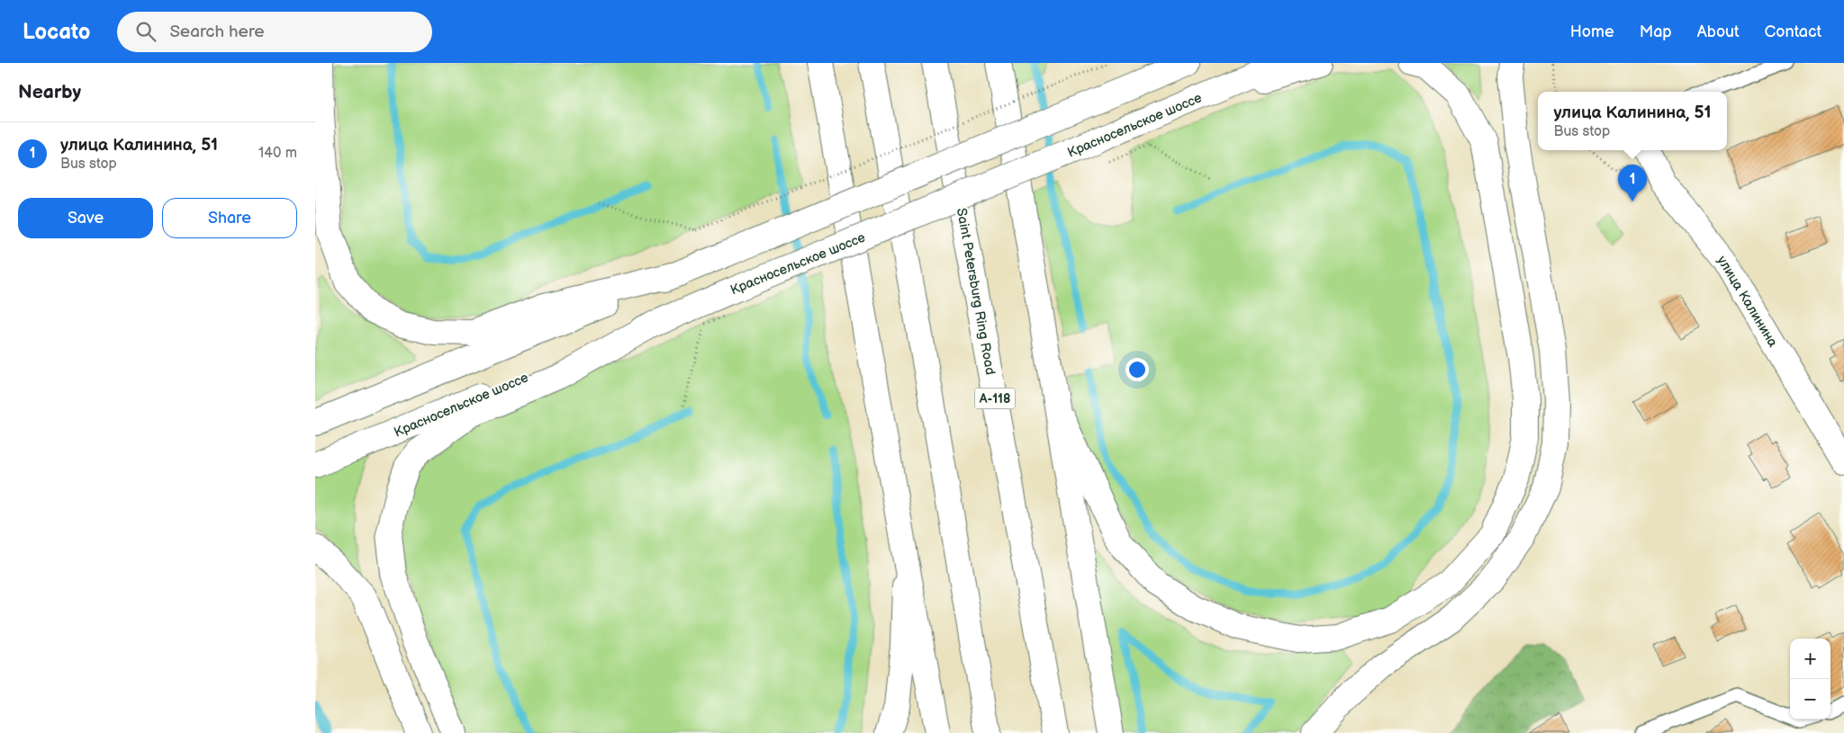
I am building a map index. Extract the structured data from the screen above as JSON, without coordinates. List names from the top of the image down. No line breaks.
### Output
{"streets":{"main road":["Красносельское шоссе","Saint Petersburg Ring Road","улица Калинина","А-118"]},"page":{"header":"Locato","search":"Search here","nav":["Home","Map","About","Contact"],"heading":"Nearby","popup":["улица Калинина, 51","Bus stop"],"list":[{"mark":"1","name":"улица Калинина, 51","note":"Bus stop","value":"140 m"}],"pins":"1","buttons":["Save","Share"],"map_buttons":["+","−"]}}
